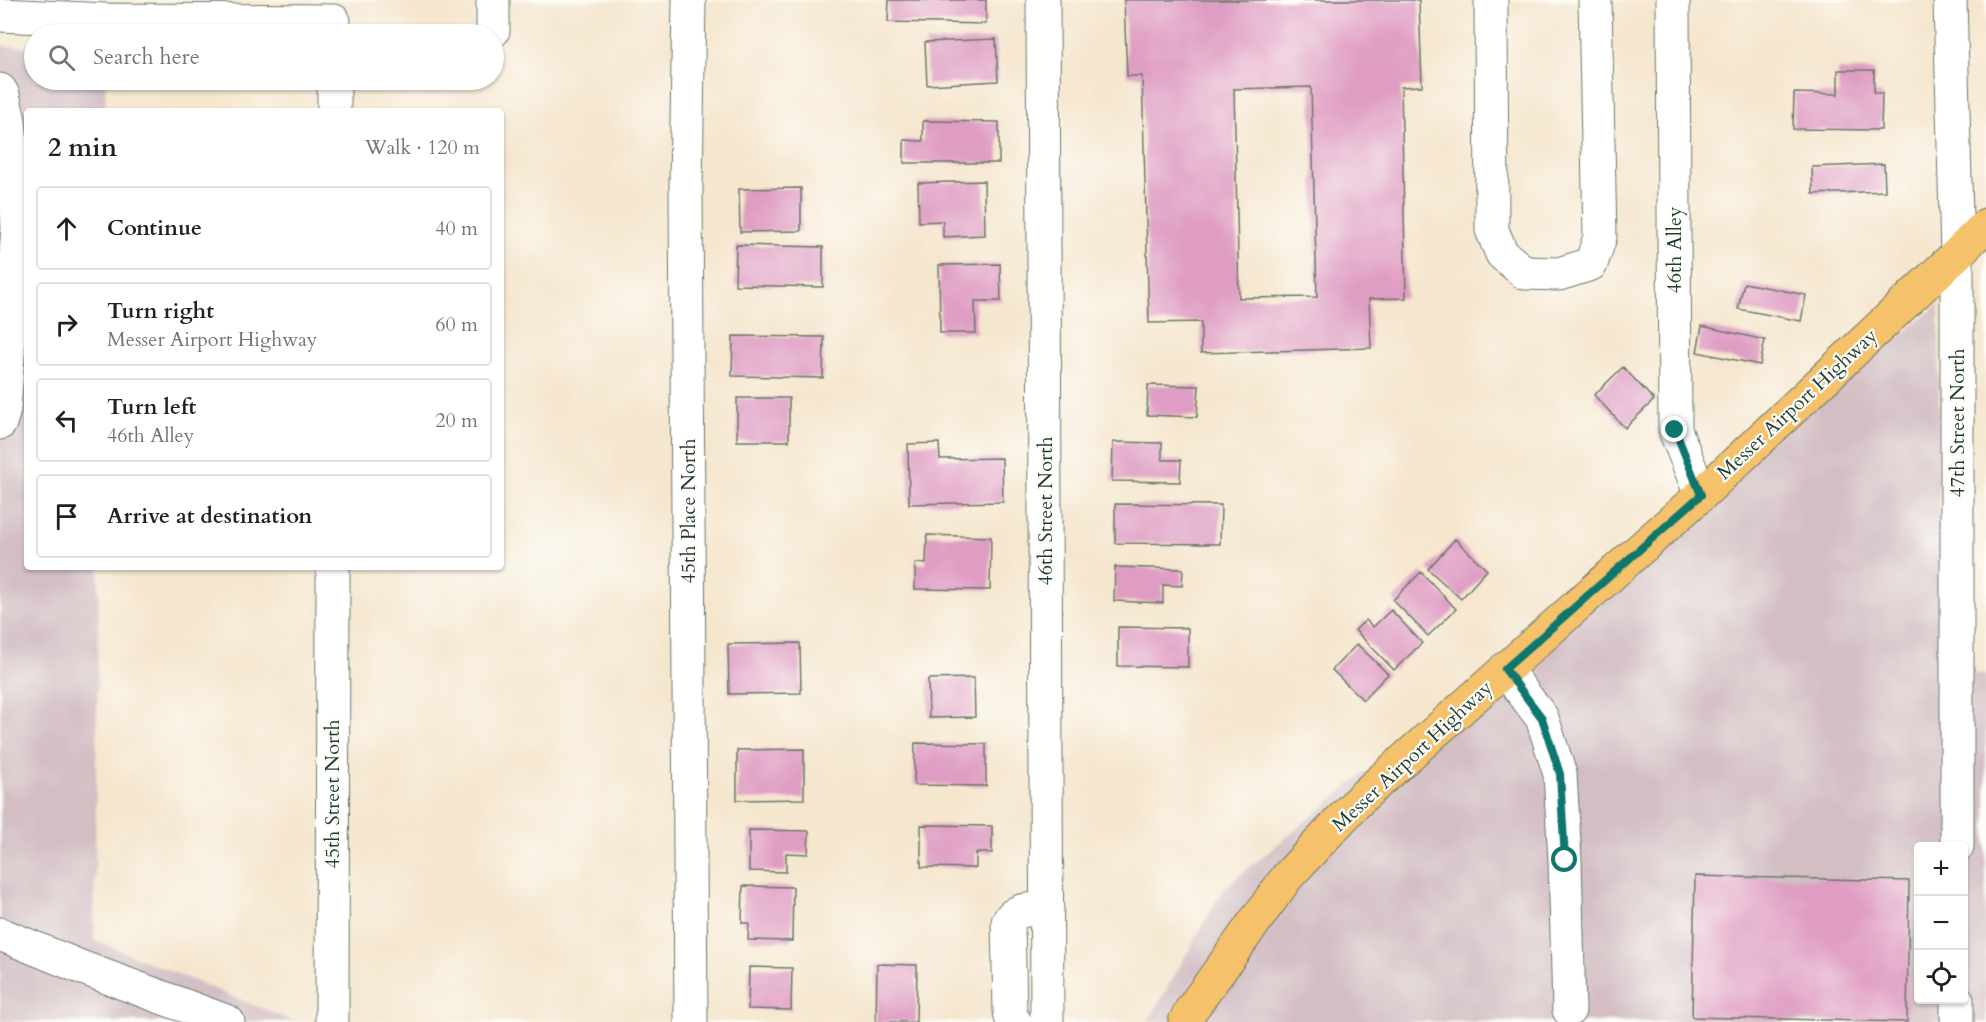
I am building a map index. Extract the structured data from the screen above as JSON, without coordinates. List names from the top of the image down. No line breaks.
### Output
{"streets":{"main road":["Messer Airport Highway"],"street":["46th Alley","47th Street North","45th Place North","46th Street North","45th Street North"]},"crossings":[["46th Alley","Messer Airport Highway"],["Messer Airport Highway","47th Street North"]],"page":{"search":"Search here","heading":["2 min","Walk · 120 m"],"list":[["Continue","40 m"],["Turn right","Messer Airport Highway","60 m"],["Turn left","46th Alley","20 m"],"Arrive at destination"],"map_buttons":["+","−"]}}
